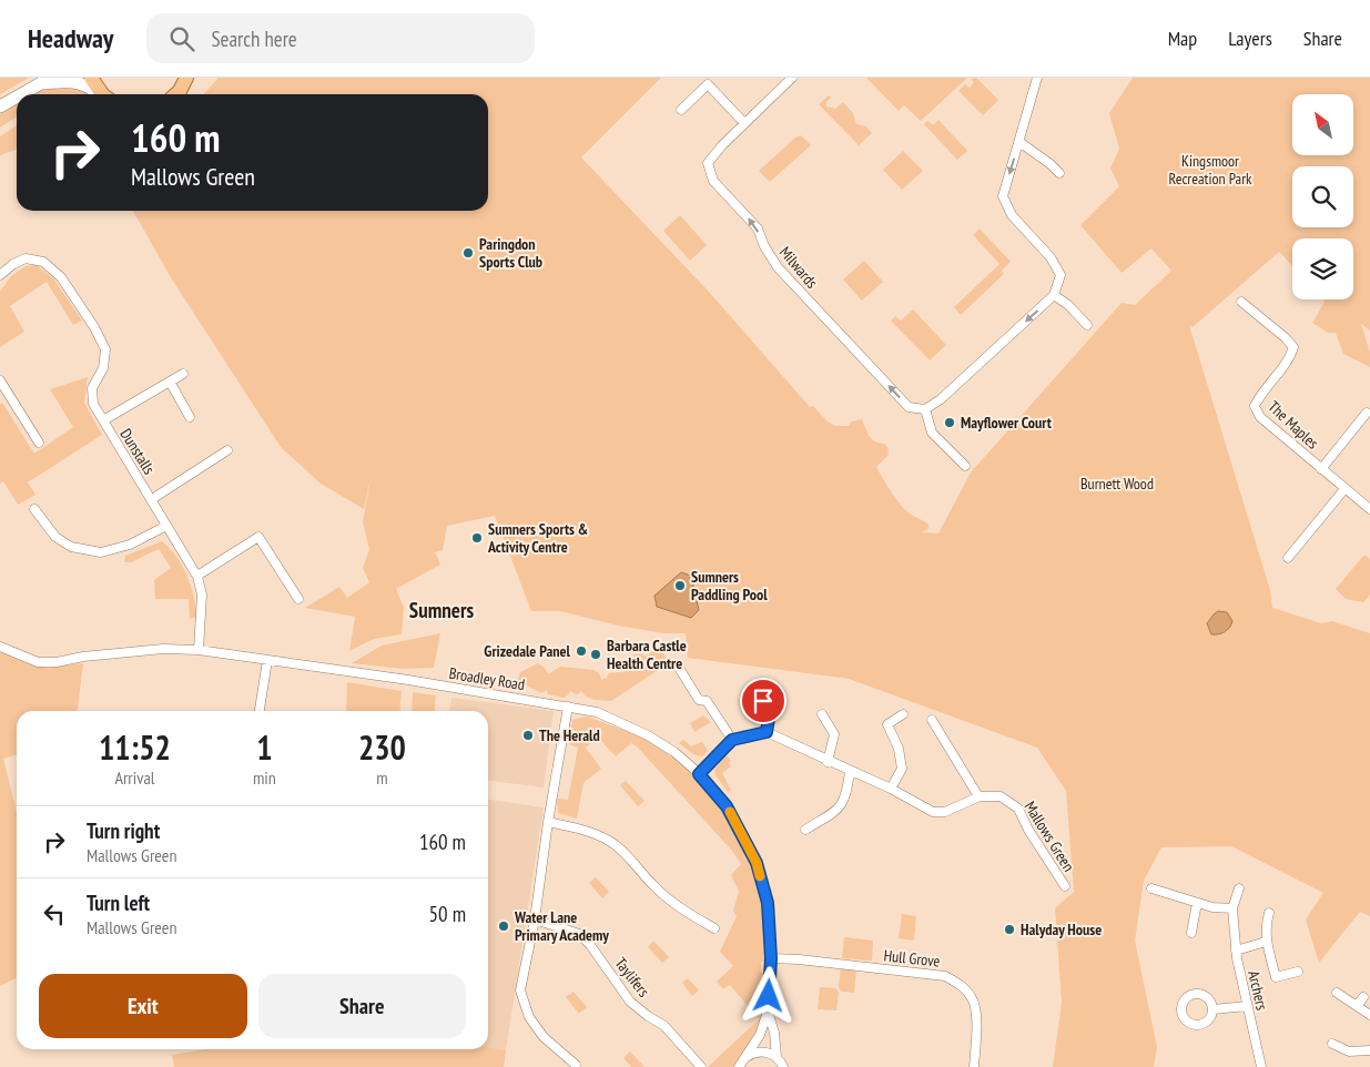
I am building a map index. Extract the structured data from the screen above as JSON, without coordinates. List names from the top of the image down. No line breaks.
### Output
{"streets":{"street":["Milwards","The Maples","Dunstalls","Broadley Road","Mallows Green","Hull Grove","Taylifers","Archers"]},"crossings":[["Dunstalls","Broadley Road"],["Broadley Road","Hull Grove"]],"one_way":["Milwards"],"districts":["Sumners"],"parks":["Kingsmoor Recreation Park","Burnett Wood"],"places":["Paringdon Sports Club","Mayflower Court","Sumners Sports & Activity Centre","Sumners Paddling Pool","Grizedale Panel","Barbara Castle Health Centre","The Herald","Water Lane Primary Academy","Halyday House"],"north":"top left","page":{"header":"Headway","search":"Search here","nav":["Map","Layers","Share"],"turn":["160 m","Mallows Green"],"eta":["11:52","Arrival","1","min","230","m"],"list":[{"name":"Turn right","note":"Mallows Green","value":"160 m"},{"name":"Turn left","note":"Mallows Green","value":"50 m"}],"buttons":["Exit","Share"]}}
